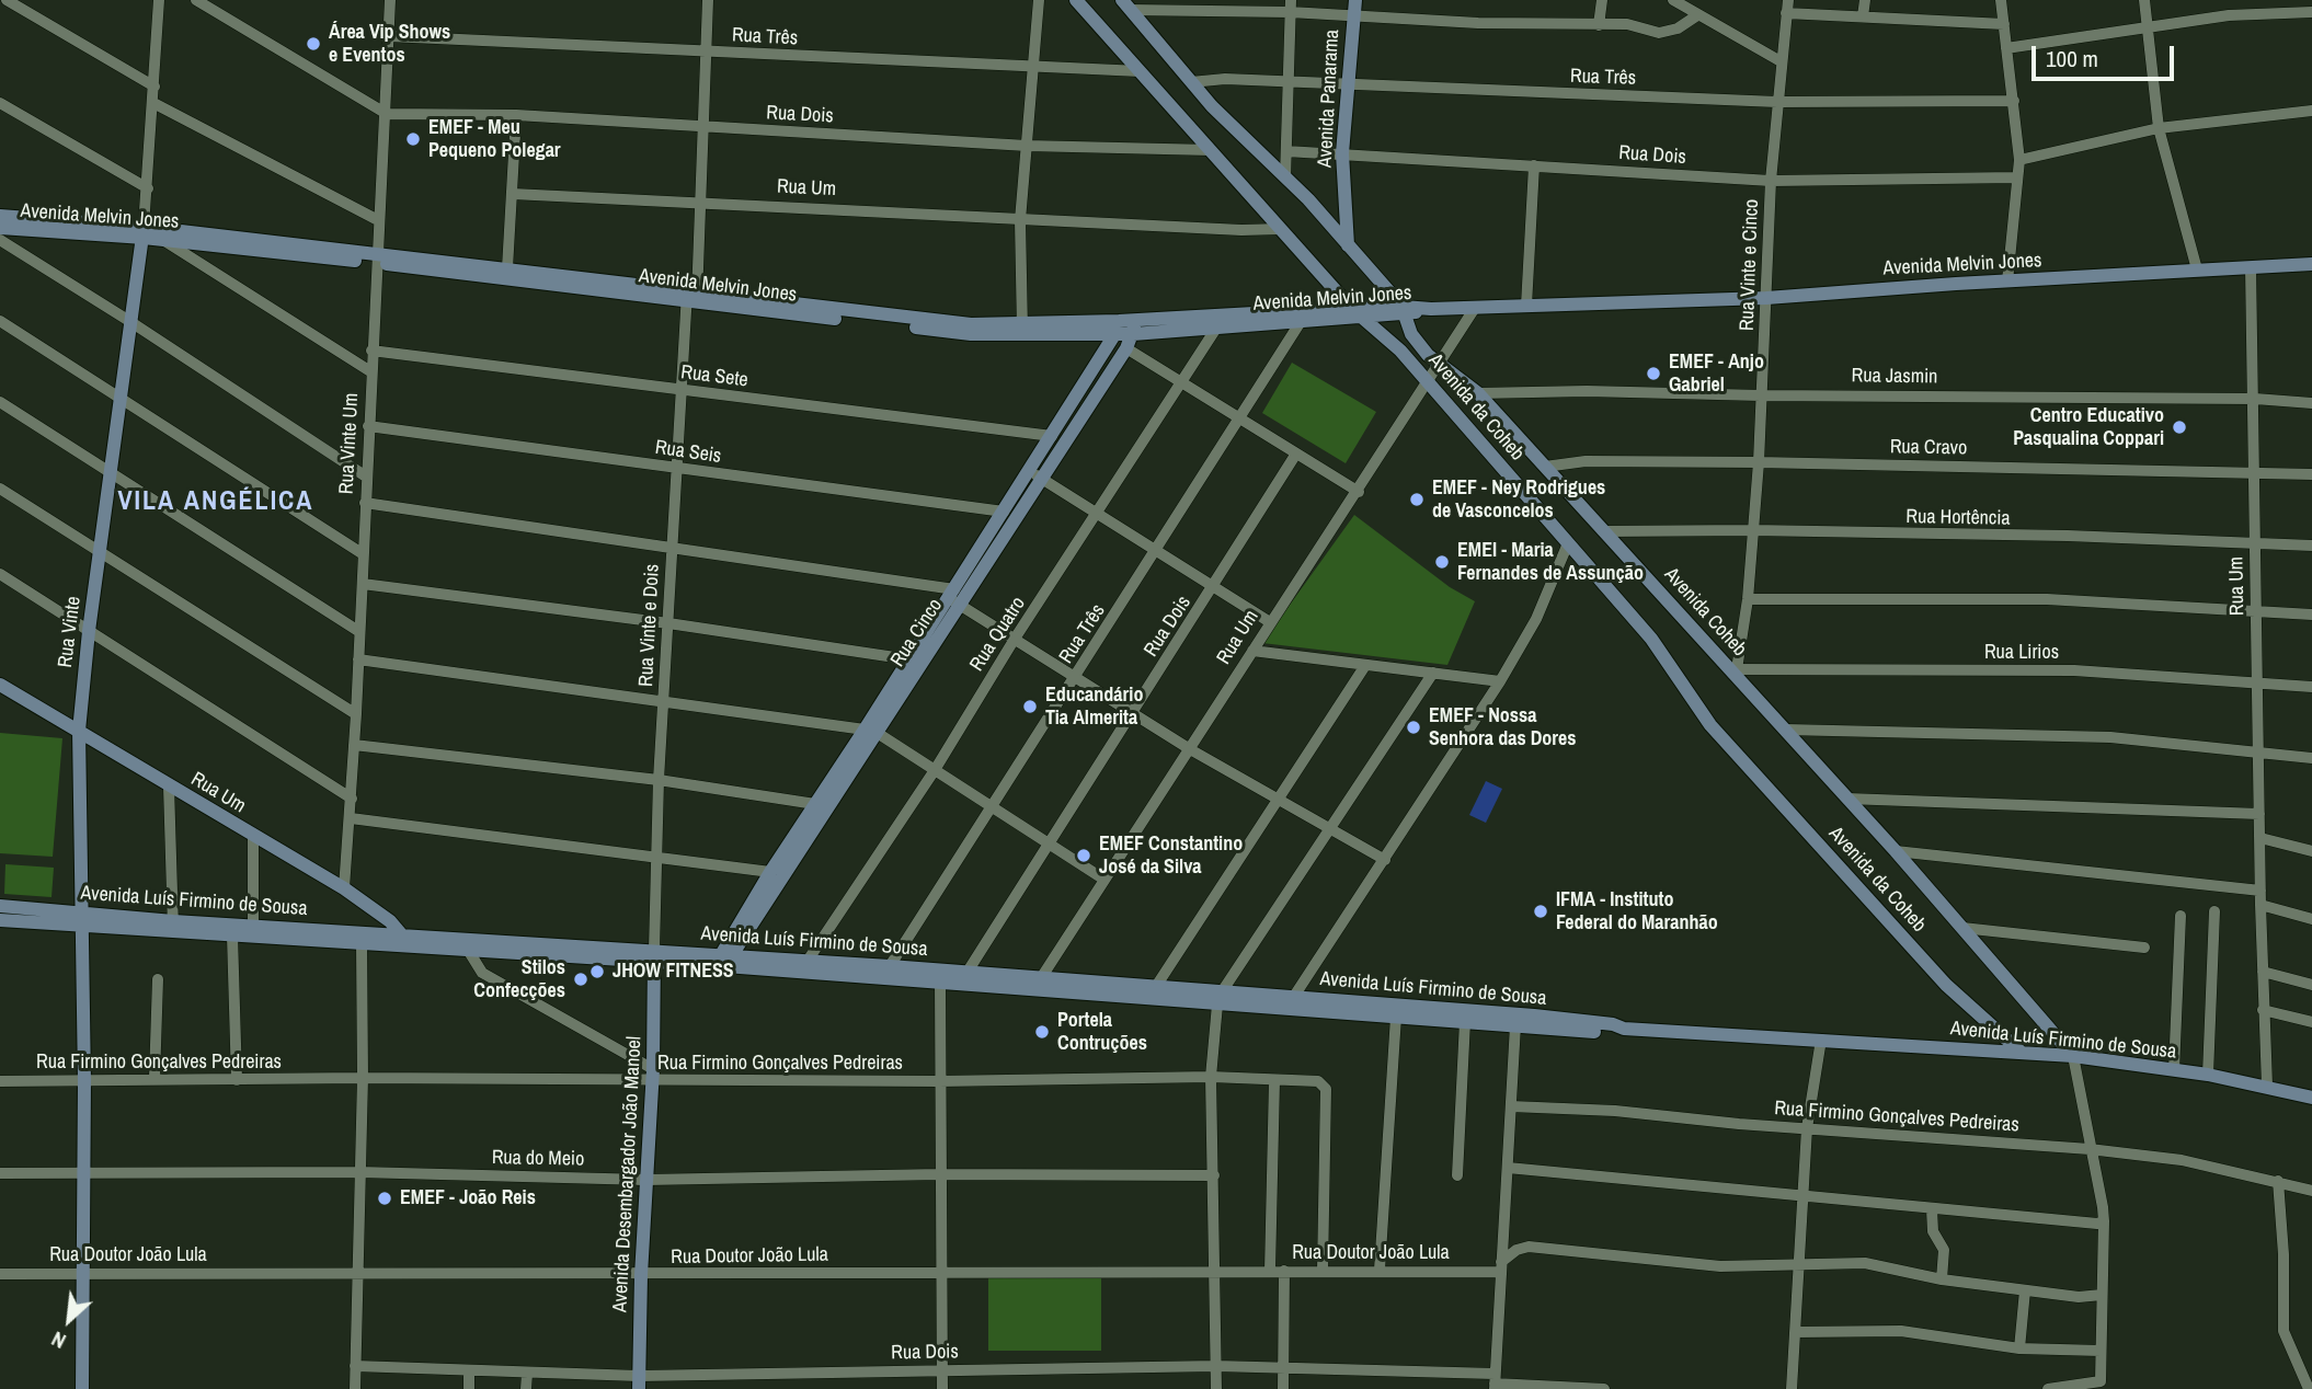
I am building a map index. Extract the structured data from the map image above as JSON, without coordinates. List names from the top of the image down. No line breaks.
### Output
{"streets":{"main road":["Avenida Panarama","Rua Um","Avenida Melvin Jones","Avenida da Coheb","Avenida Coheb","Rua Vinte","Rua Cinco","Avenida Luís Firmino de Sousa","Avenida Desembargador João Manoel"],"street":["Rua Três","Rua Dois","Rua Vinte e Cinco","Rua Sete","Rua Jasmin","Rua Vinte Um","Rua Cravo","Rua Seis","Rua Hortência","Rua Vinte e Dois","Rua Quatro","Rua Lirios","Rua Firmino Gonçalves Pedreiras","Rua do Meio","Rua Doutor João Lula"]},"crossings":[["Rua Três","Avenida Panarama"],["Rua Três","Avenida Melvin Jones"],["Rua Três","Rua Vinte e Cinco"],["Rua Três","Avenida da Coheb"],["Rua Três","Rua Vinte Um"],["Rua Três","Rua Vinte e Dois"],["Rua Três","Avenida Luís Firmino de Sousa"],["Avenida Panarama","Rua Dois"],["Avenida Panarama","Avenida Coheb"],["Rua Dois","Rua Vinte e Cinco"],["Rua Dois","Avenida da Coheb"],["Rua Dois","Rua Vinte Um"],["Rua Dois","Rua Vinte e Dois"],["Rua Dois","Avenida Luís Firmino de Sousa"],["Rua Dois","Avenida Desembargador João Manoel"],["Rua Um","Avenida Melvin Jones"],["Rua Um","Rua Jasmin"],["Rua Um","Avenida da Coheb"],["Rua Um","Rua Vinte Um"],["Rua Um","Rua Cravo"],["Rua Um","Rua Hortência"],["Rua Um","Avenida Coheb"],["Rua Um","Rua Vinte e Dois"],["Rua Um","Rua Vinte"],["Rua Um","Rua Lirios"],["Rua Um","Avenida Luís Firmino de Sousa"],["Avenida Melvin Jones","Rua Vinte e Cinco"],["Avenida Melvin Jones","Avenida da Coheb"],["Avenida Melvin Jones","Rua Vinte Um"],["Avenida Melvin Jones","Avenida Coheb"],["Avenida Melvin Jones","Rua Vinte e Dois"],["Avenida Melvin Jones","Rua Vinte"],["Avenida Melvin Jones","Rua Cinco"],["Avenida Melvin Jones","Rua Quatro"],["Rua Vinte e Cinco","Rua Jasmin"],["Rua Vinte e Cinco","Rua Cravo"],["Rua Vinte e Cinco","Rua Hortência"],["Rua Vinte e Cinco","Avenida Coheb"],["Rua Vinte e Cinco","Rua Lirios"],["Rua Sete","Rua Vinte Um"],["Rua Sete","Rua Vinte e Dois"],["Rua Sete","Rua Cinco"],["Rua Jasmin","Avenida Coheb"],["Avenida da Coheb","Avenida Luís Firmino de Sousa"],["Rua Vinte Um","Rua Seis"],["Rua Vinte Um","Rua Cinco"],["Rua Cravo","Avenida Coheb"],["Rua Seis","Rua Vinte e Dois"],["Rua Seis","Rua Cinco"],["Rua Hortência","Avenida Coheb"],["Avenida Coheb","Rua Lirios"],["Avenida Coheb","Avenida Luís Firmino de Sousa"],["Rua Vinte e Dois","Rua Cinco"],["Rua Vinte e Dois","Avenida Luís Firmino de Sousa"],["Rua Vinte e Dois","Avenida Desembargador João Manoel"],["Rua Vinte","Avenida Luís Firmino de Sousa"],["Rua Vinte","Rua Firmino Gonçalves Pedreiras"],["Rua Vinte","Rua do Meio"],["Rua Vinte","Rua Doutor João Lula"],["Rua Cinco","Avenida Luís Firmino de Sousa"],["Rua Quatro","Avenida Luís Firmino de Sousa"],["Avenida Luís Firmino de Sousa","Avenida Desembargador João Manoel"],["Rua Firmino Gonçalves Pedreiras","Avenida Desembargador João Manoel"],["Rua Firmino Gonçalves Pedreiras","Rua Doutor João Lula"],["Rua do Meio","Avenida Desembargador João Manoel"],["Avenida Desembargador João Manoel","Rua Doutor João Lula"]],"districts":["VILA ANGÉLICA"],"places":["Área Vip Shows e Eventos","EMEF - Meu Pequeno Polegar","EMEF - Anjo Gabriel","Centro Educativo Pasqualina Coppari","EMEF - Ney Rodrigues de Vasconcelos","EMEI - Maria Fernandes de Assunção","Educandário Tia Almerita","EMEF - Nossa Senhora das Dores","EMEF Constantino José da Silva","IFMA - Instituto Federal do Maranhão","JHOW FITNESS","Stilos Confecções","Portela Contruções","EMEF - João Reis"],"scale_bar":"100 m","north":"bottom left"}
